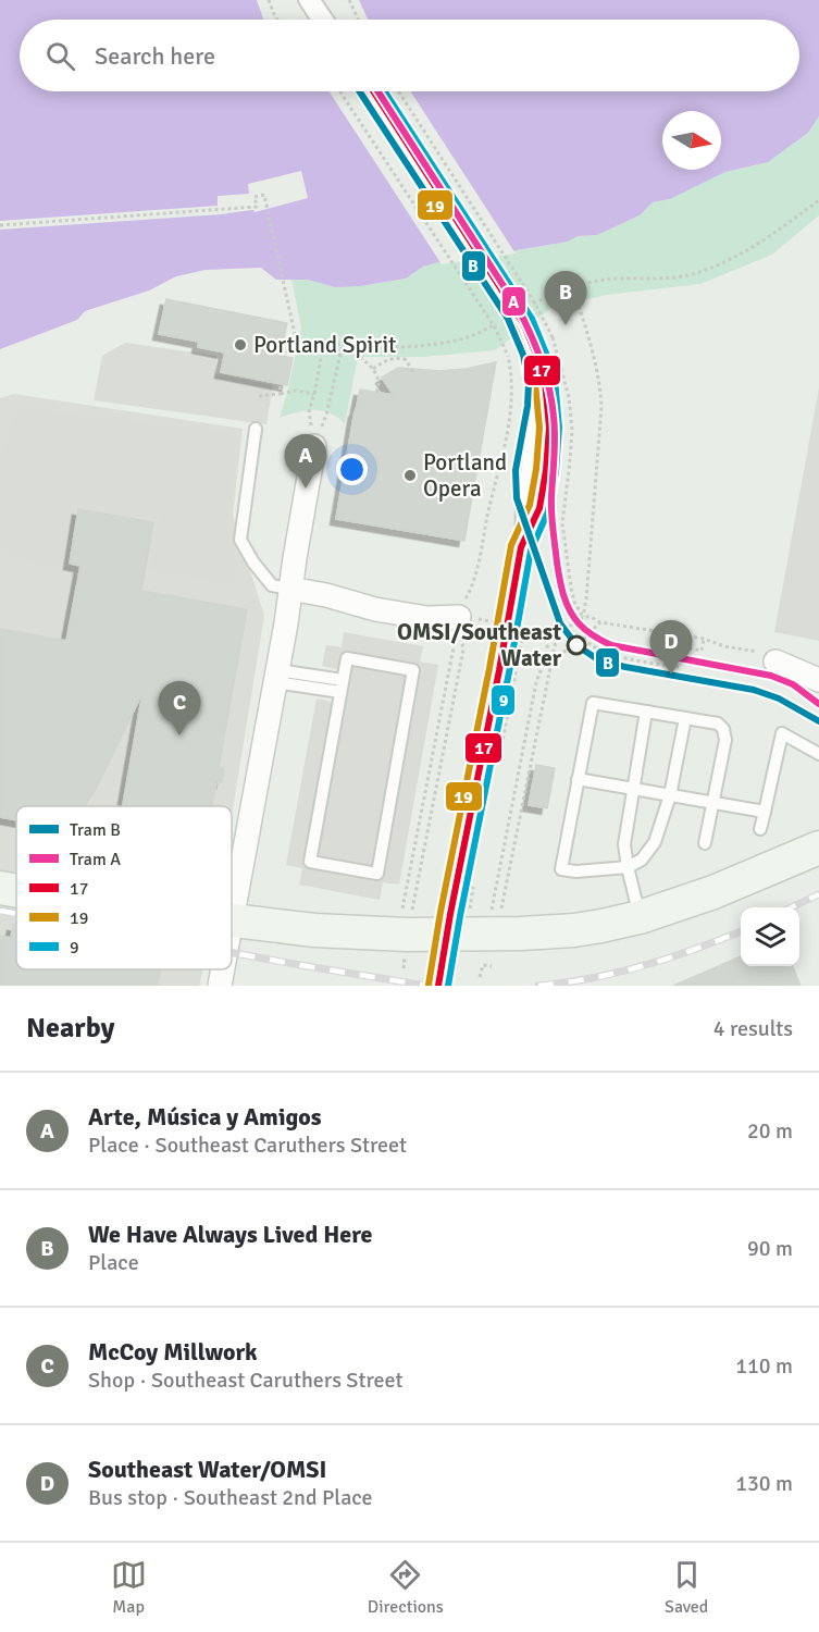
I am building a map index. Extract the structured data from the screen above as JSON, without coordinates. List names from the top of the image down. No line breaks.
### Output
{"places":["Portland Spirit","Portland Opera","OMSI/Southeast Water"],"lines":["tram line B","tram line A","transit line 17","transit line 19","transit line 9"],"legend":["Tram B","Tram A","17","19","9"],"north":"right","page":{"search":"Search here","pins":["B","A","D","C"],"heading":["Nearby","4 results"],"list":[{"mark":"A","name":"Arte, Música y Amigos","note":"Place · Southeast Caruthers Street","value":"20 m"},{"mark":"B","name":"We Have Always Lived Here","note":"Place","value":"90 m"},{"mark":"C","name":"McCoy Millwork","note":"Shop · Southeast Caruthers Street","value":"110 m"},{"mark":"D","name":"Southeast Water/OMSI","note":"Bus stop · Southeast 2nd Place","value":"130 m"}],"nav":["Map","Directions","Saved"]}}
